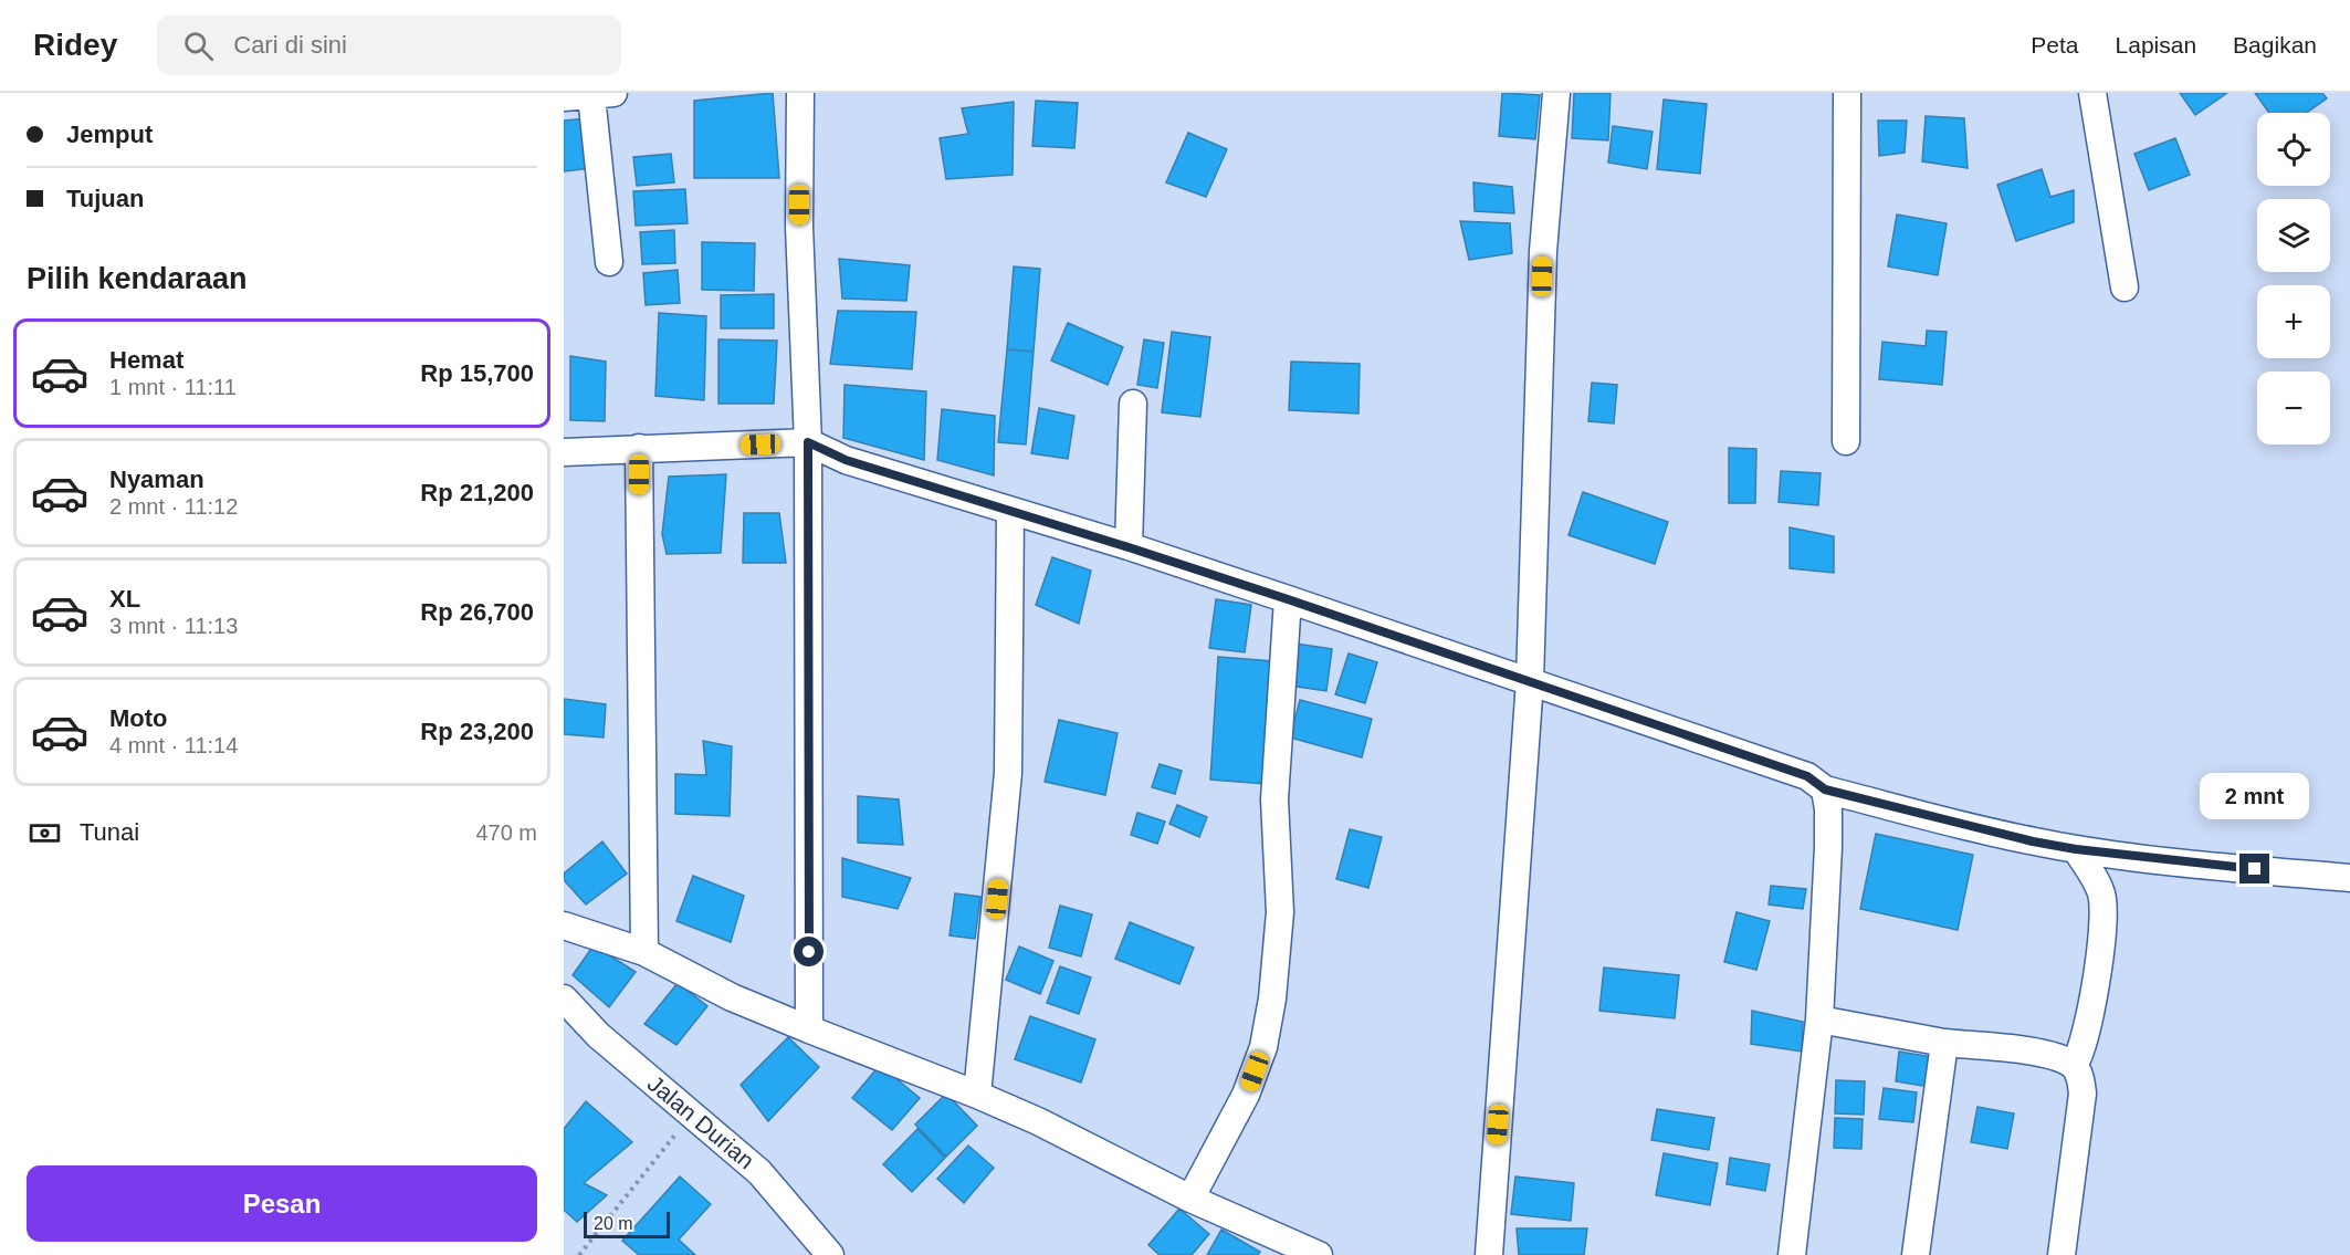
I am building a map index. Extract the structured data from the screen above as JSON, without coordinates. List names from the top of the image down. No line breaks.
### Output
{"streets":{"street":["Jalan Durian"]},"scale_bar":"20 m","page":{"header":"Ridey","search":"Cari di sini","nav":["Peta","Lapisan","Bagikan"],"banner":["Jemput","Tujuan"],"map_buttons":["+","−"],"heading":"Pilih kendaraan","list":[{"name":"Hemat","note":"1 mnt · 11:11","value":"Rp 15,700"},{"name":"Nyaman","note":"2 mnt · 11:12","value":"Rp 21,200"},{"name":"XL","note":"3 mnt · 11:13","value":"Rp 26,700"},{"name":"Moto","note":"4 mnt · 11:14","value":"Rp 23,200"}],"bubble":"2 mnt","pay":["Tunai","470 m"],"buttons":"Pesan","scale":"20 m"}}
